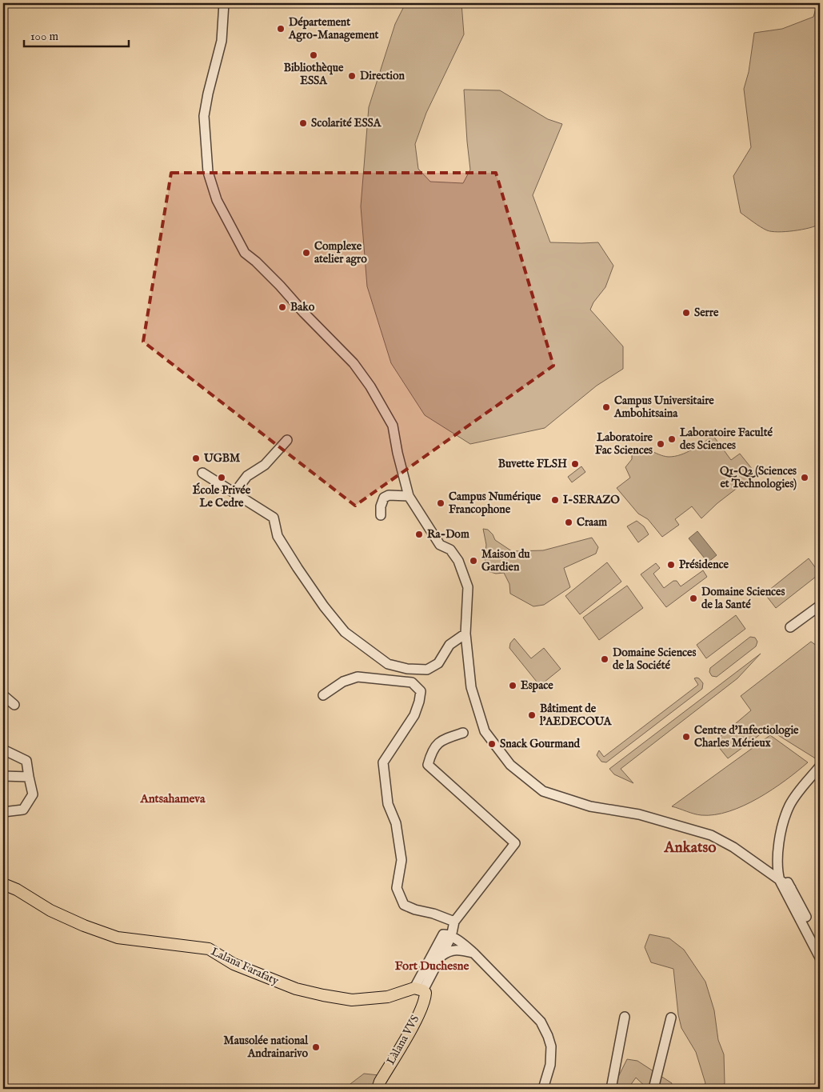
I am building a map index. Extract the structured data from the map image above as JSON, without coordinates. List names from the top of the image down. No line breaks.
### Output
{"streets":{"main road":["Lalana Farafaty","Làlana VVS"]},"crossings":[["Lalana Farafaty","Làlana VVS"]],"districts":["Antsahameva","Ankatso","Fort Duchesne"],"places":["Département Agro-Management","Bibliothèque ESSA","Direction","Scolarité ESSA","Complexe atelier agro","Bako","Serre","Campus Universitaire Ambohitsaina","Laboratoire Faculté des Sciences","Laboratoire Fac Sciences","UGBM","Buvette FLSH","École Privée Le Cedre","Q1-Q2 (Sciences et Technologies)","I-SERAZO","Campus Numérique Francophone","Craam","Ra-Dom","Maison du Gardien","Présidence","Domaine Sciences de la Santé","Domaine Sciences de la Société","Espace","Bâtiment de l'AEDECOUA","Centre d'Infectiologie Charles Mérieux","Snack Gourmand","Mausolée national Andrainarivo"],"scale_bar":"100 m"}
